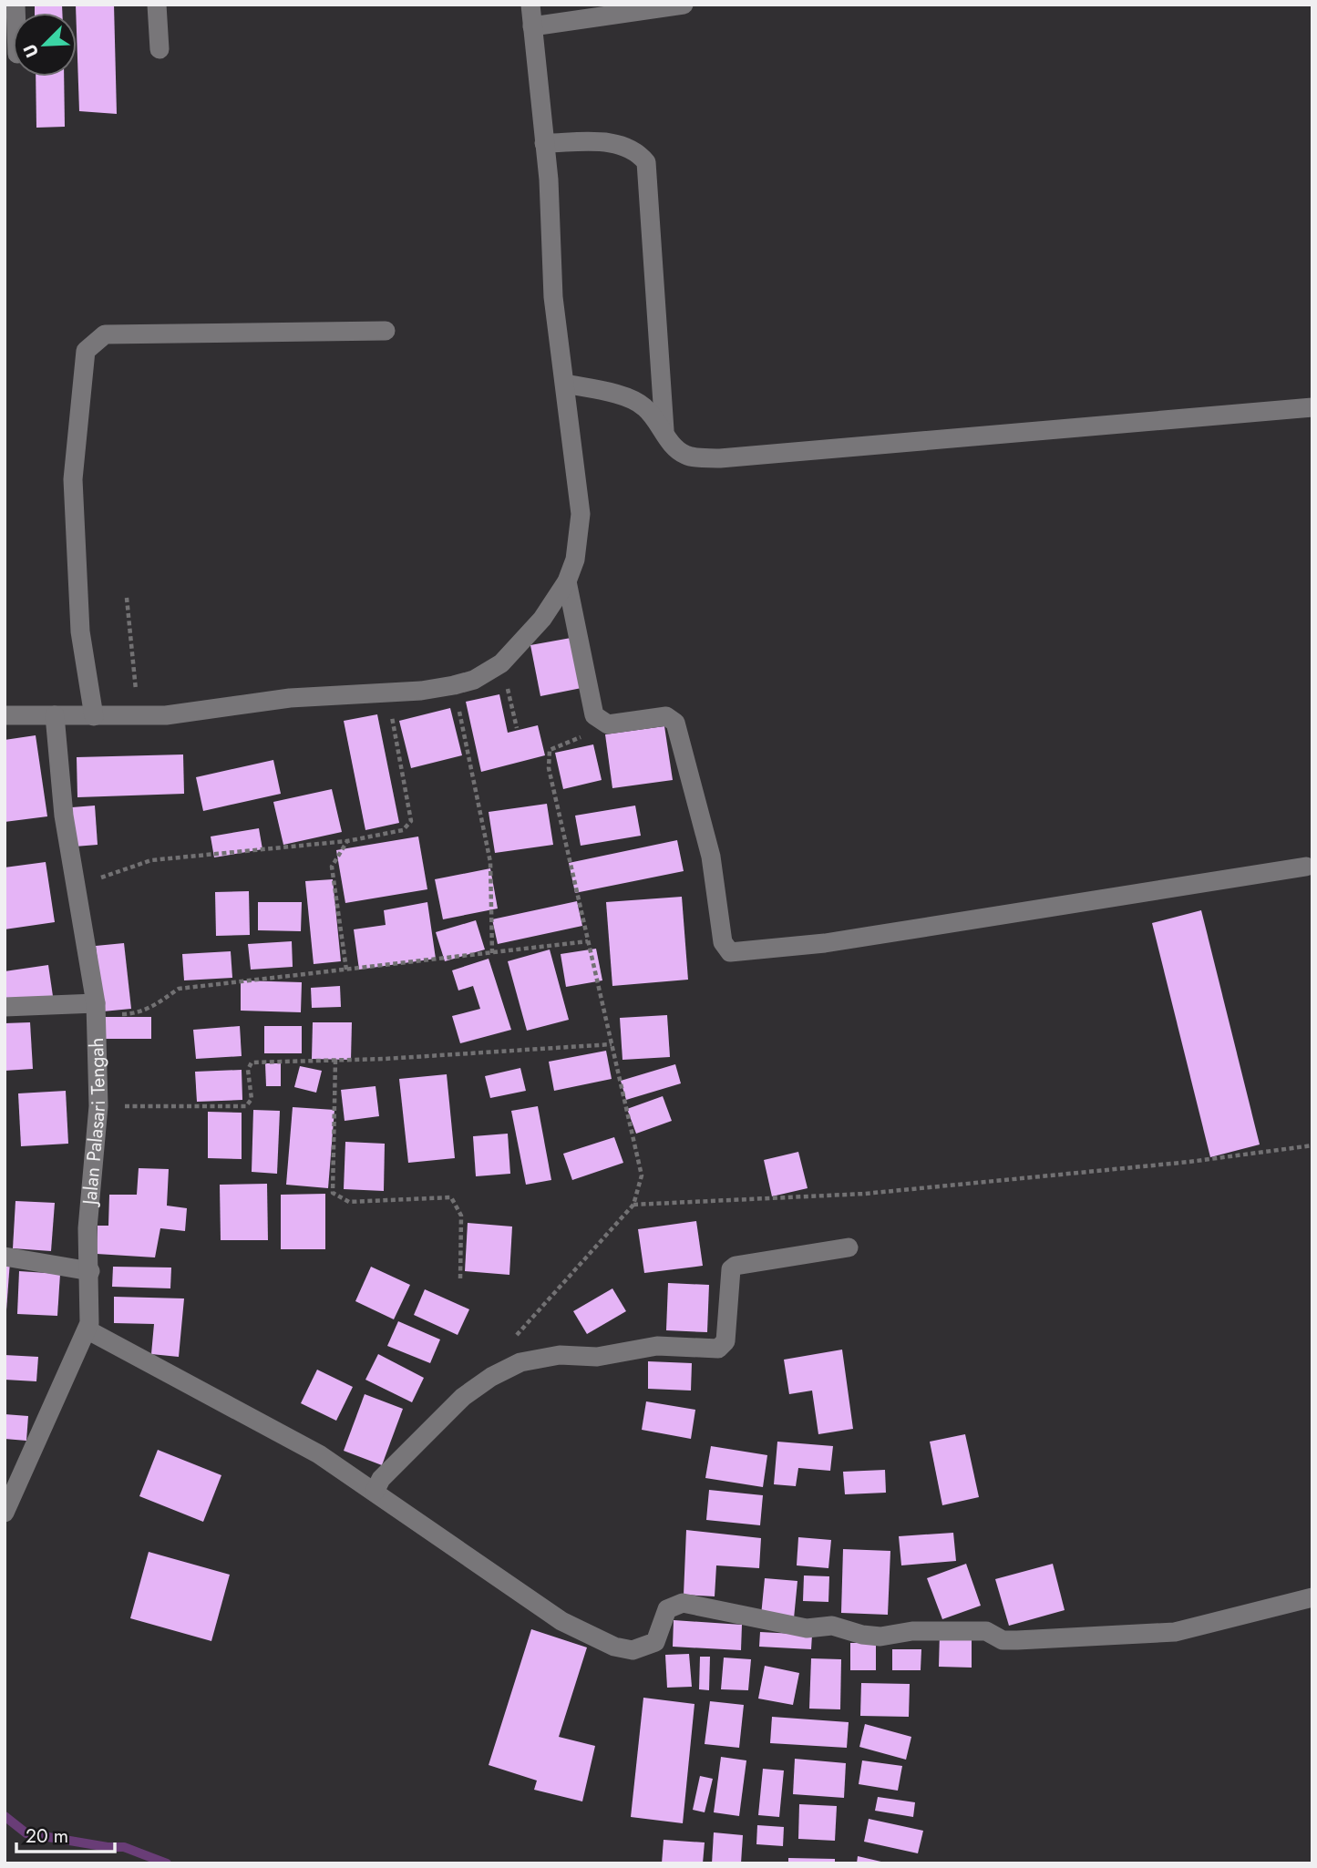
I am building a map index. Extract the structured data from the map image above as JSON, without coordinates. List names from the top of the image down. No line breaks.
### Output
{"streets":{"street":["Jalan Palasari Tengah"]},"scale_bar":"20 m","north":"bottom left"}
